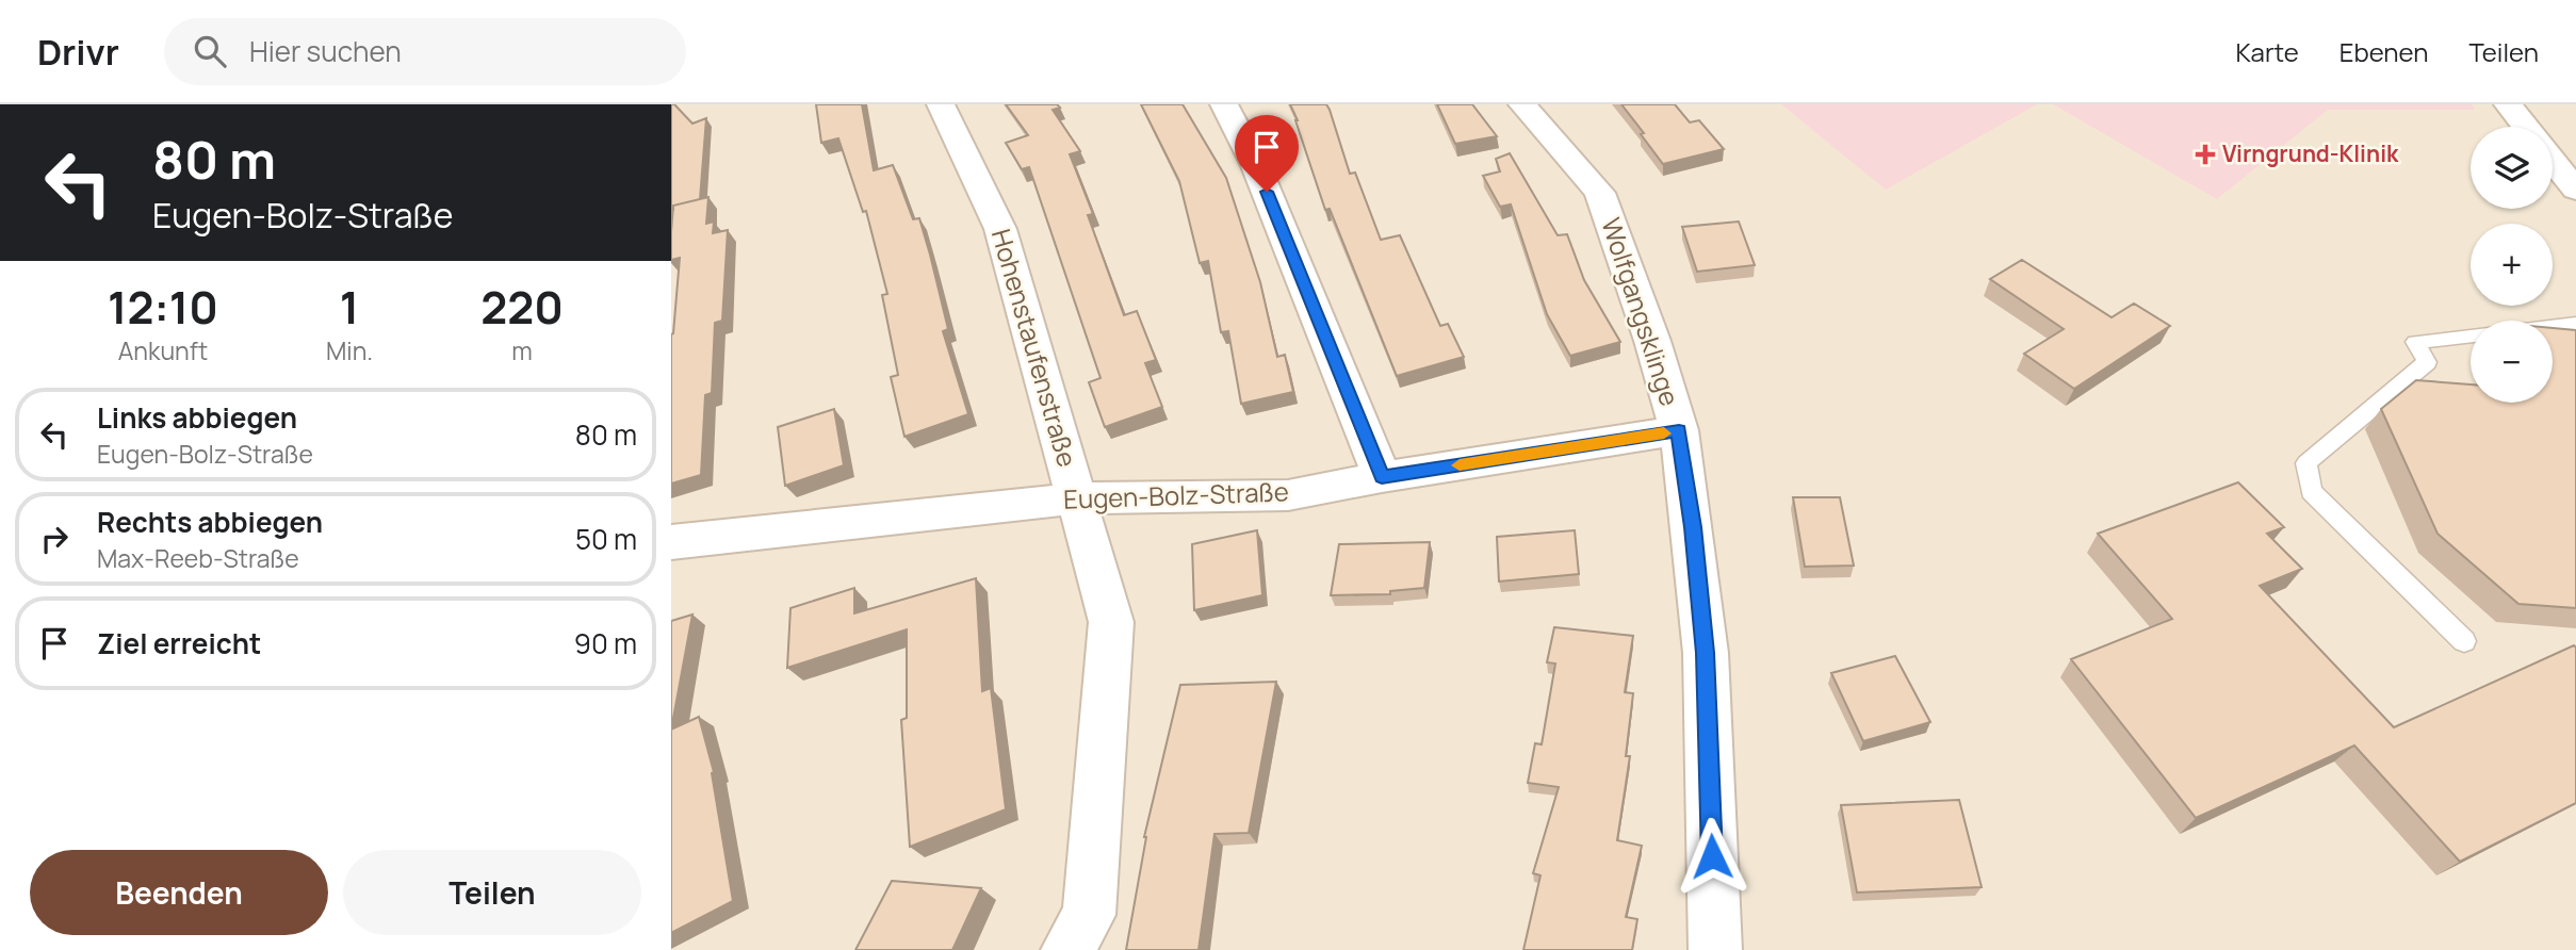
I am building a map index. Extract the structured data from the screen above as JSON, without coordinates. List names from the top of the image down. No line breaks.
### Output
{"streets":{"street":["Wolfgangsklinge","Hohenstaufenstraße","Eugen-Bolz-Straße"]},"crossings":[["Wolfgangsklinge","Eugen-Bolz-Straße"],["Hohenstaufenstraße","Eugen-Bolz-Straße"]],"places":{"health":["Virngrund-Klinik"]},"page":{"header":"Drivr","search":"Hier suchen","nav":["Karte","Ebenen","Teilen"],"turn":["80 m","Eugen-Bolz-Straße"],"map_buttons":["+","−"],"eta":["12:10","Ankunft","1","Min.","220","m"],"list":[{"name":"Links abbiegen","note":"Eugen-Bolz-Straße","value":"80 m"},{"name":"Rechts abbiegen","note":"Max-Reeb-Straße","value":"50 m"},{"name":"Ziel erreicht","value":"90 m"}],"buttons":["Beenden","Teilen"]}}
